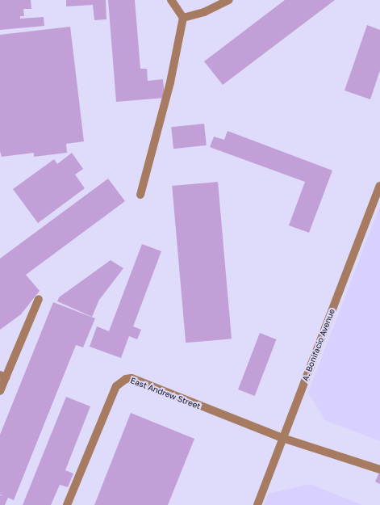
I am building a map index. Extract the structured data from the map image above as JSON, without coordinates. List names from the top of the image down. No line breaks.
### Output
{"streets":{"street":["A. Bonifacio Avenue","East Andrew Street"]},"crossings":[["A. Bonifacio Avenue","East Andrew Street"]]}
